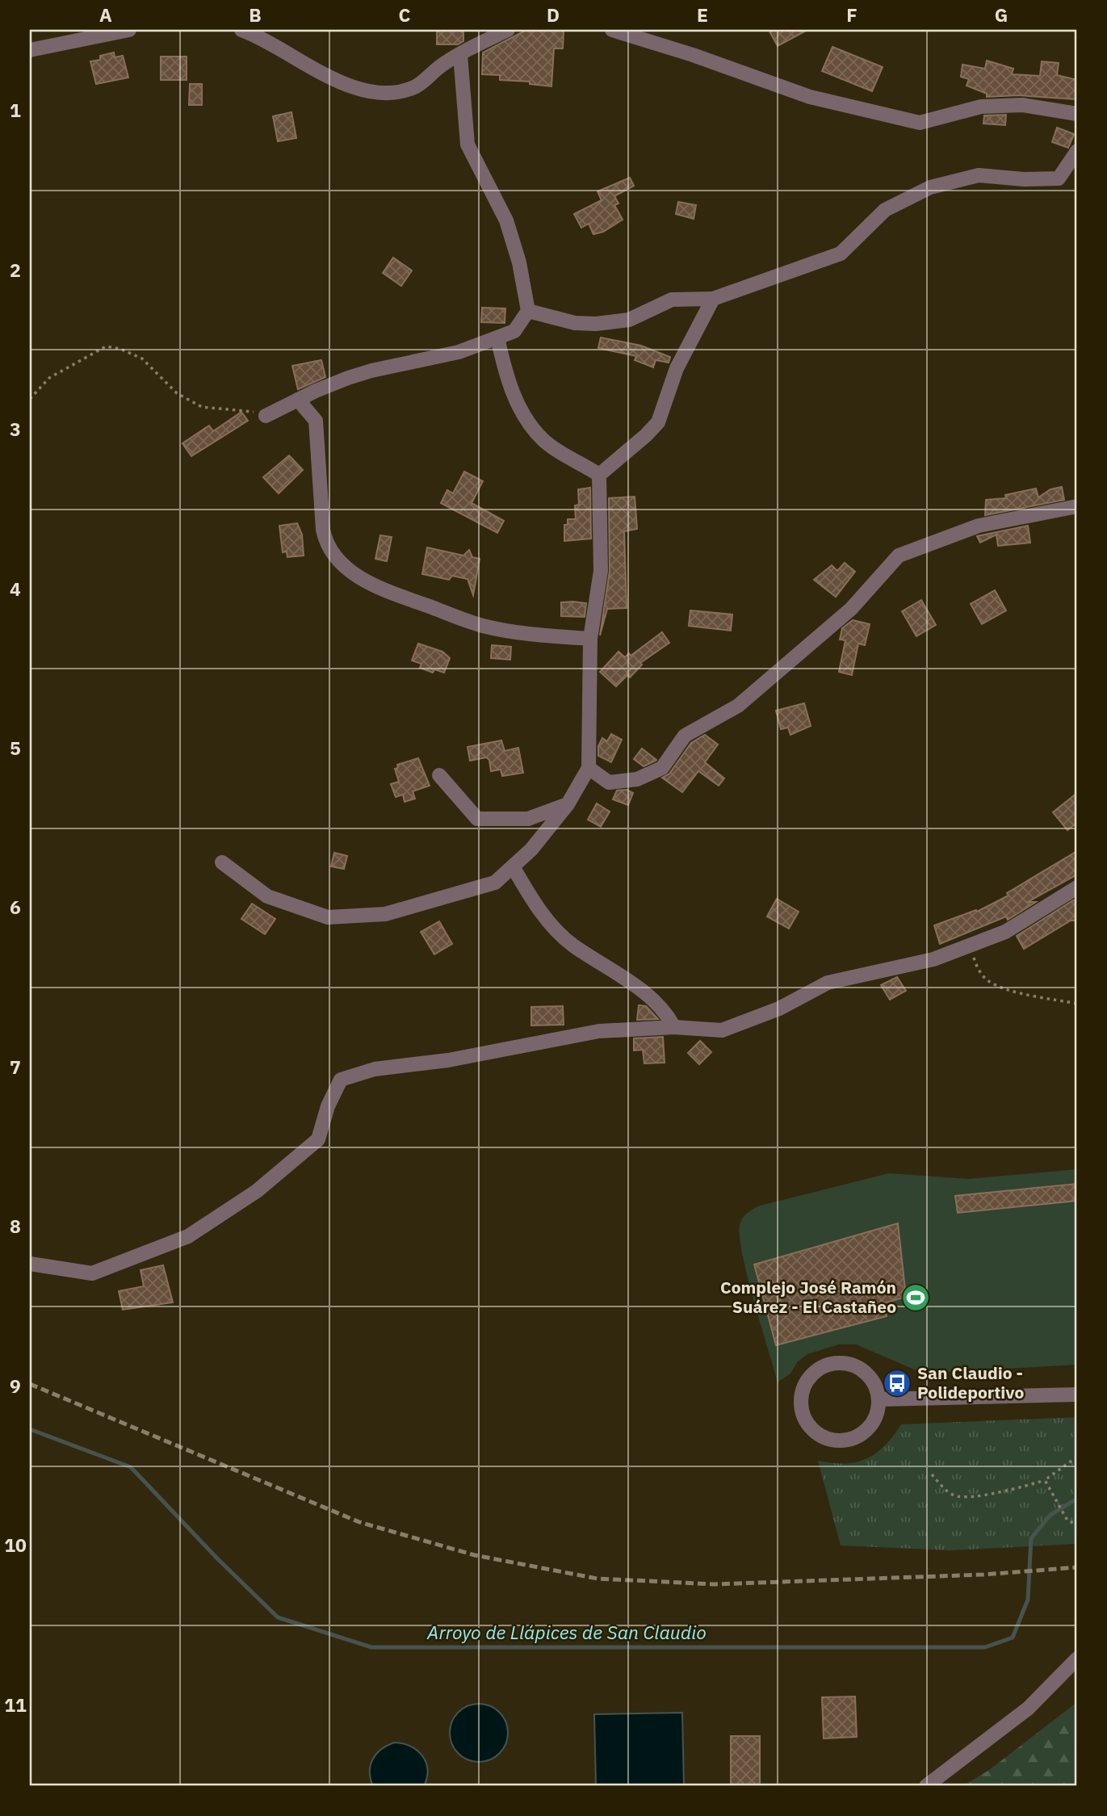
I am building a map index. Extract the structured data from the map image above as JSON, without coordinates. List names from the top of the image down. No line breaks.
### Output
{"water":["Arroyo de Llápices de San Claudio"],"places":{"sports":["Complejo José Ramón Suárez - El Castañeo"],"bus stop":["San Claudio - Polideportivo"]},"grid":{"columns":["A","B","C","D","E","F","G"],"rows":["1","2","3","4","5","6","7","8","9","10","11"]}}
